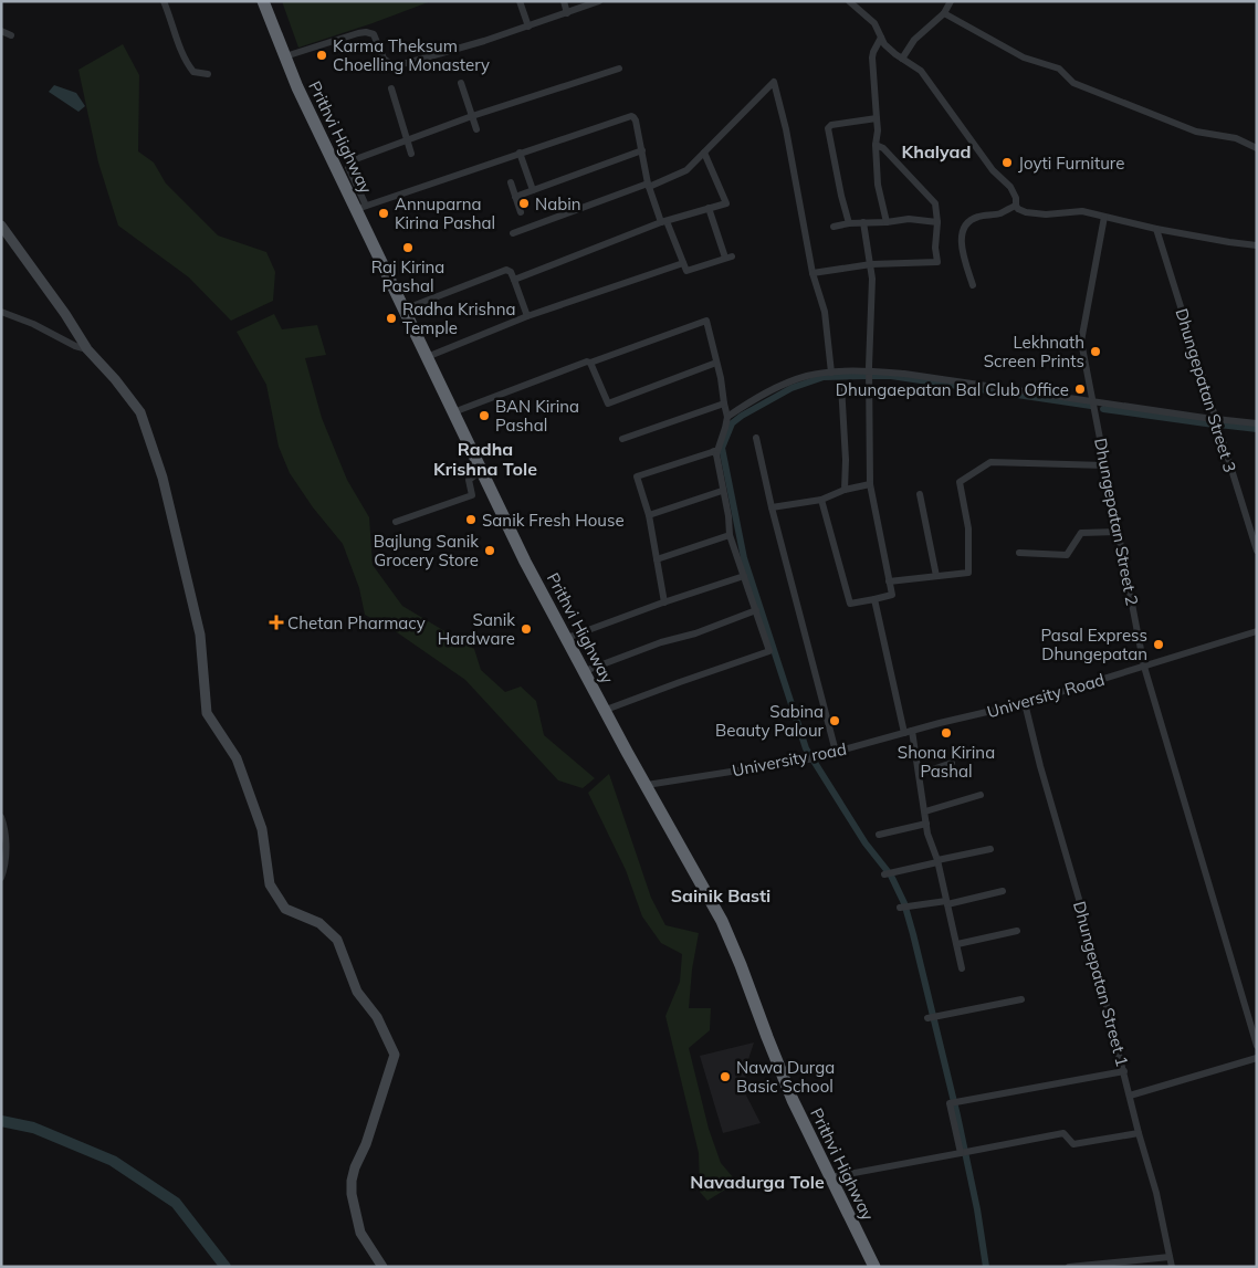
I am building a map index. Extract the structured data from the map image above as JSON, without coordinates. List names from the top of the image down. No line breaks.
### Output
{"streets":{"highway":["Prithvi Highway"],"street":["Dhungepatan Street 3","Dhungepatan Street 2","University Road","University road","Dhungepatan Street 1"]},"crossings":[["Prithvi Highway","University road"],["Dhungepatan Street 2","University Road"],["University Road","University road"],["University Road","Dhungepatan Street 1"]],"districts":["Khalyad","Radha Krishna Tole","Sainik Basti","Navadurga Tole"],"places":{"other":["Karma Theksum Choelling Monastery","Joyti Furniture","Nabin","Annuparna Kirina Pashal","Raj Kirina Pashal","Radha Krishna Temple","Lekhnath Screen Prints","Dhungaepatan Bal Club Office","BAN Kirina Pashal","Sanik Fresh House","Bajlung Sanik Grocery Store","Sanik Hardware","Pasal Express Dhungepatan","Sabina Beauty Palour","Shona Kirina Pashal","Nawa Durga Basic School"],"health":["Chetan Pharmacy"]}}
